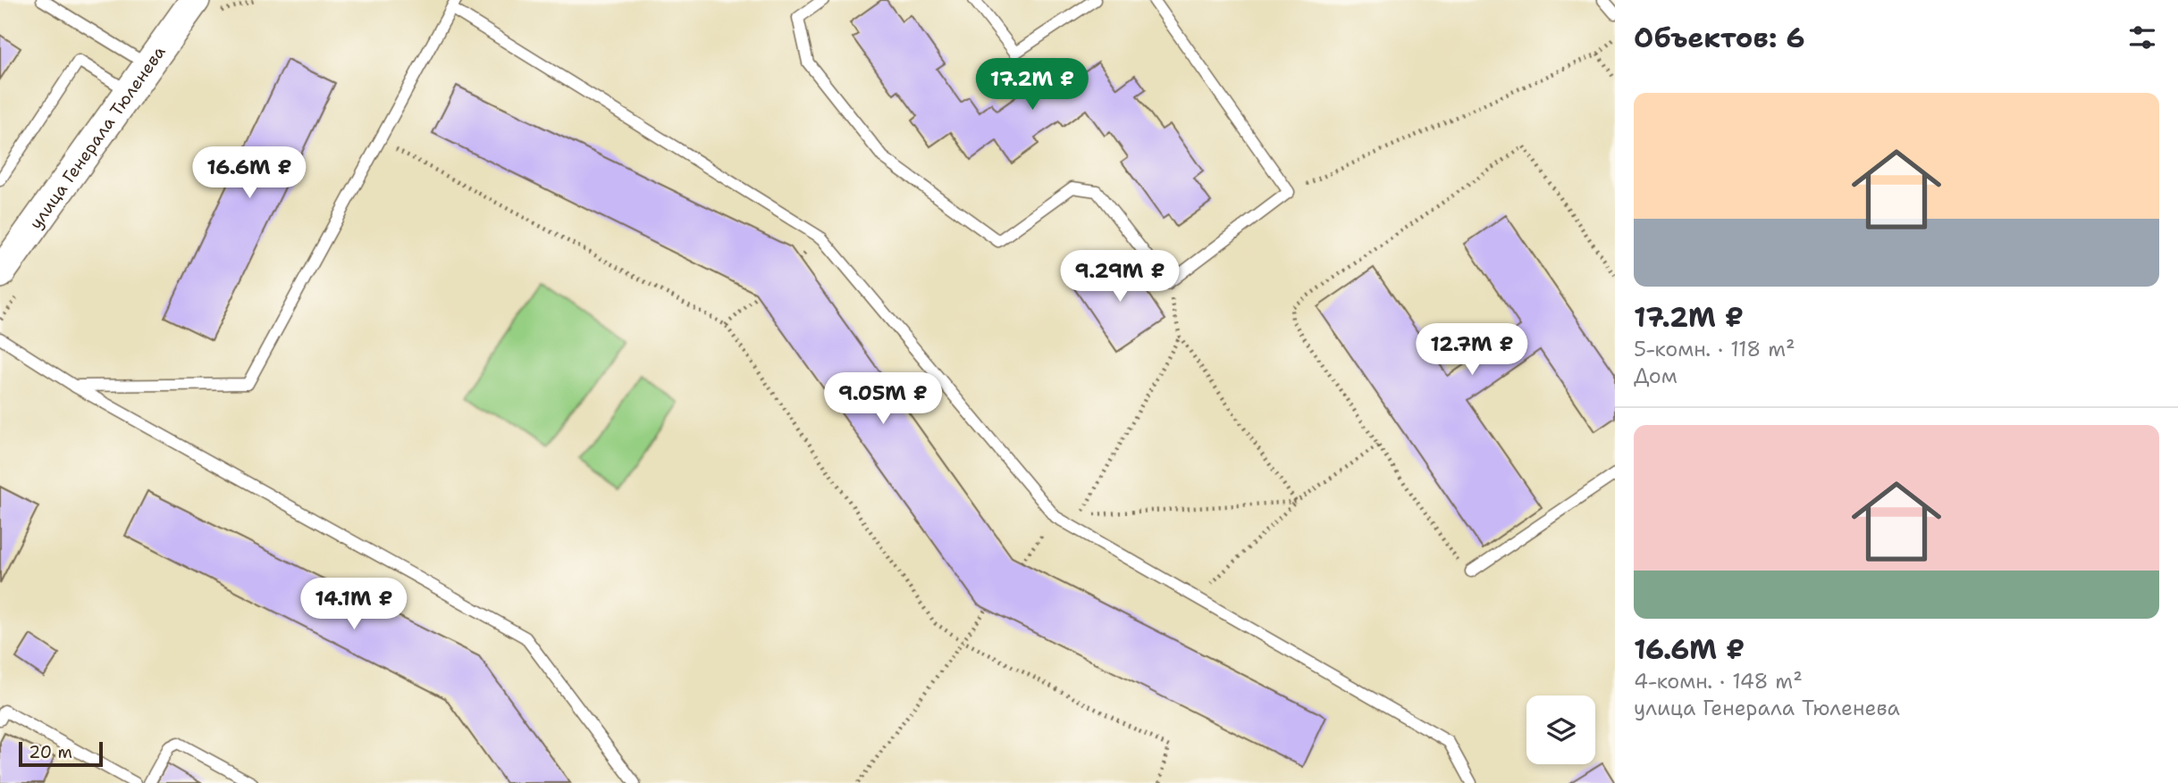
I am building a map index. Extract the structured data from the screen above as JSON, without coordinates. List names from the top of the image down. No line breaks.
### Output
{"streets":{"street":["улица Генерала Тюленева"]},"scale_bar":"20 m","page":{"heading":"Объектов: 6","price":["17.2M ₽","16.6M ₽","9.29M ₽","12.7M ₽","9.05M ₽","14.1M ₽"],"list":[{"name":"17.2M ₽","note":"5-комн. · 118 m² · Дом"},{"name":"16.6M ₽","note":"4-комн. · 148 m² · улица Генерала Тюленева"}],"scale":"20 m"}}
